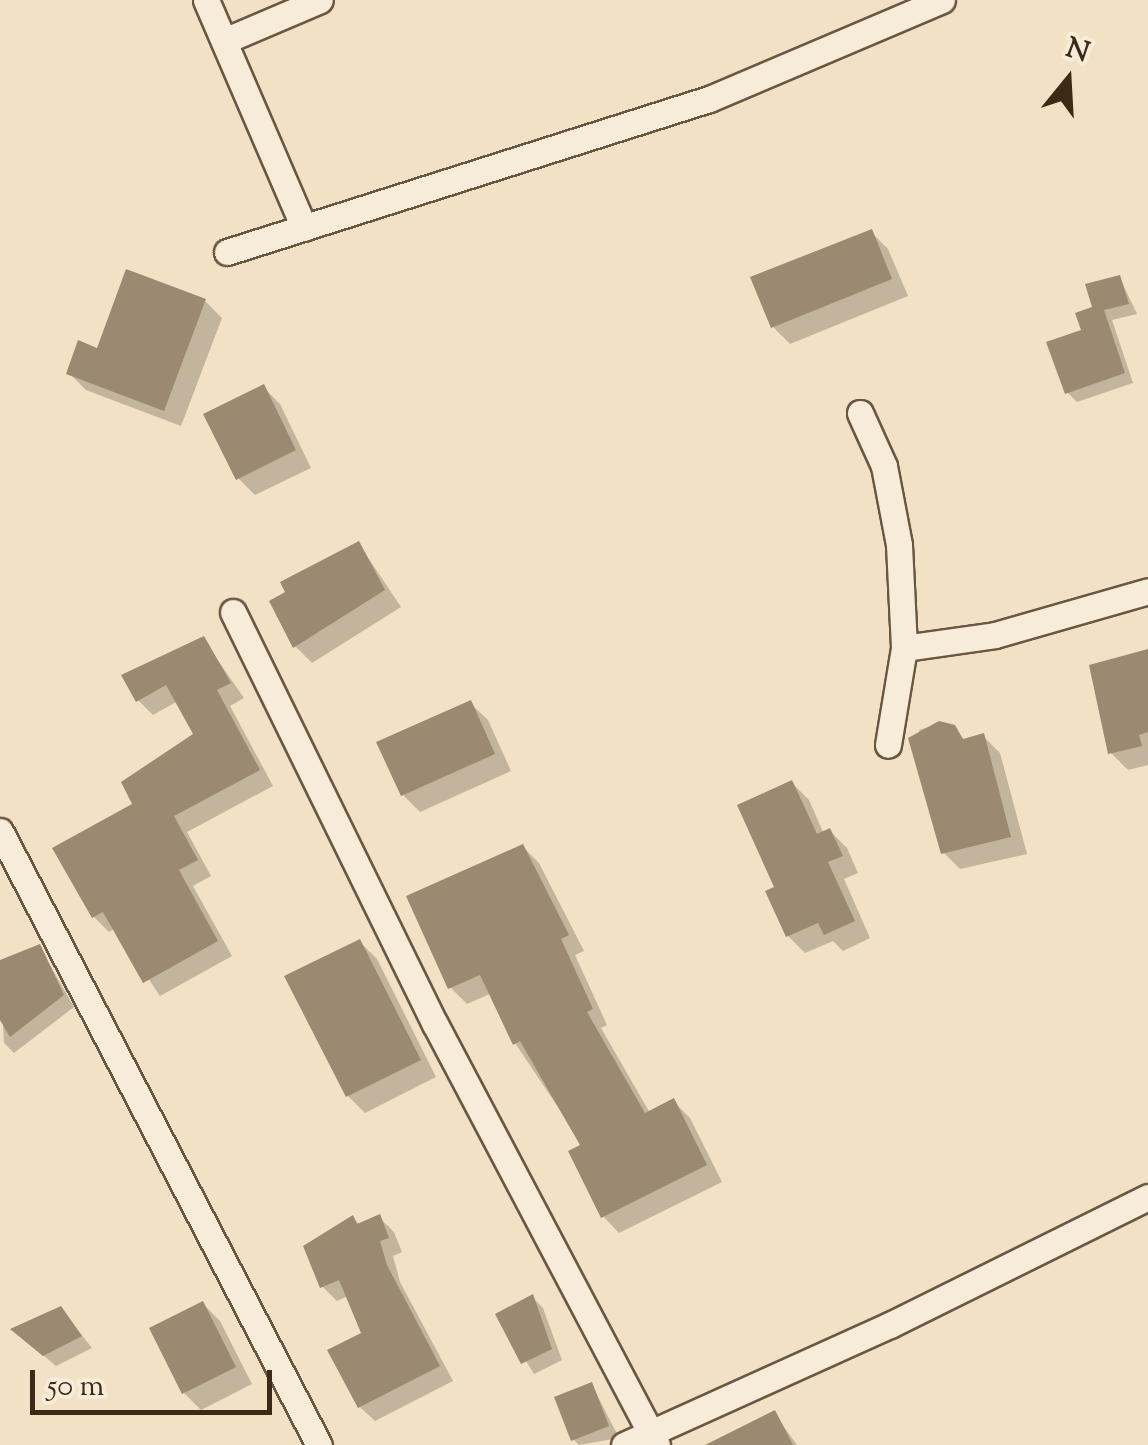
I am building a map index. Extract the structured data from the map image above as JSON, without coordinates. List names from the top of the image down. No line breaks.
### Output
{"scale_bar":"50 m","north":"top"}
